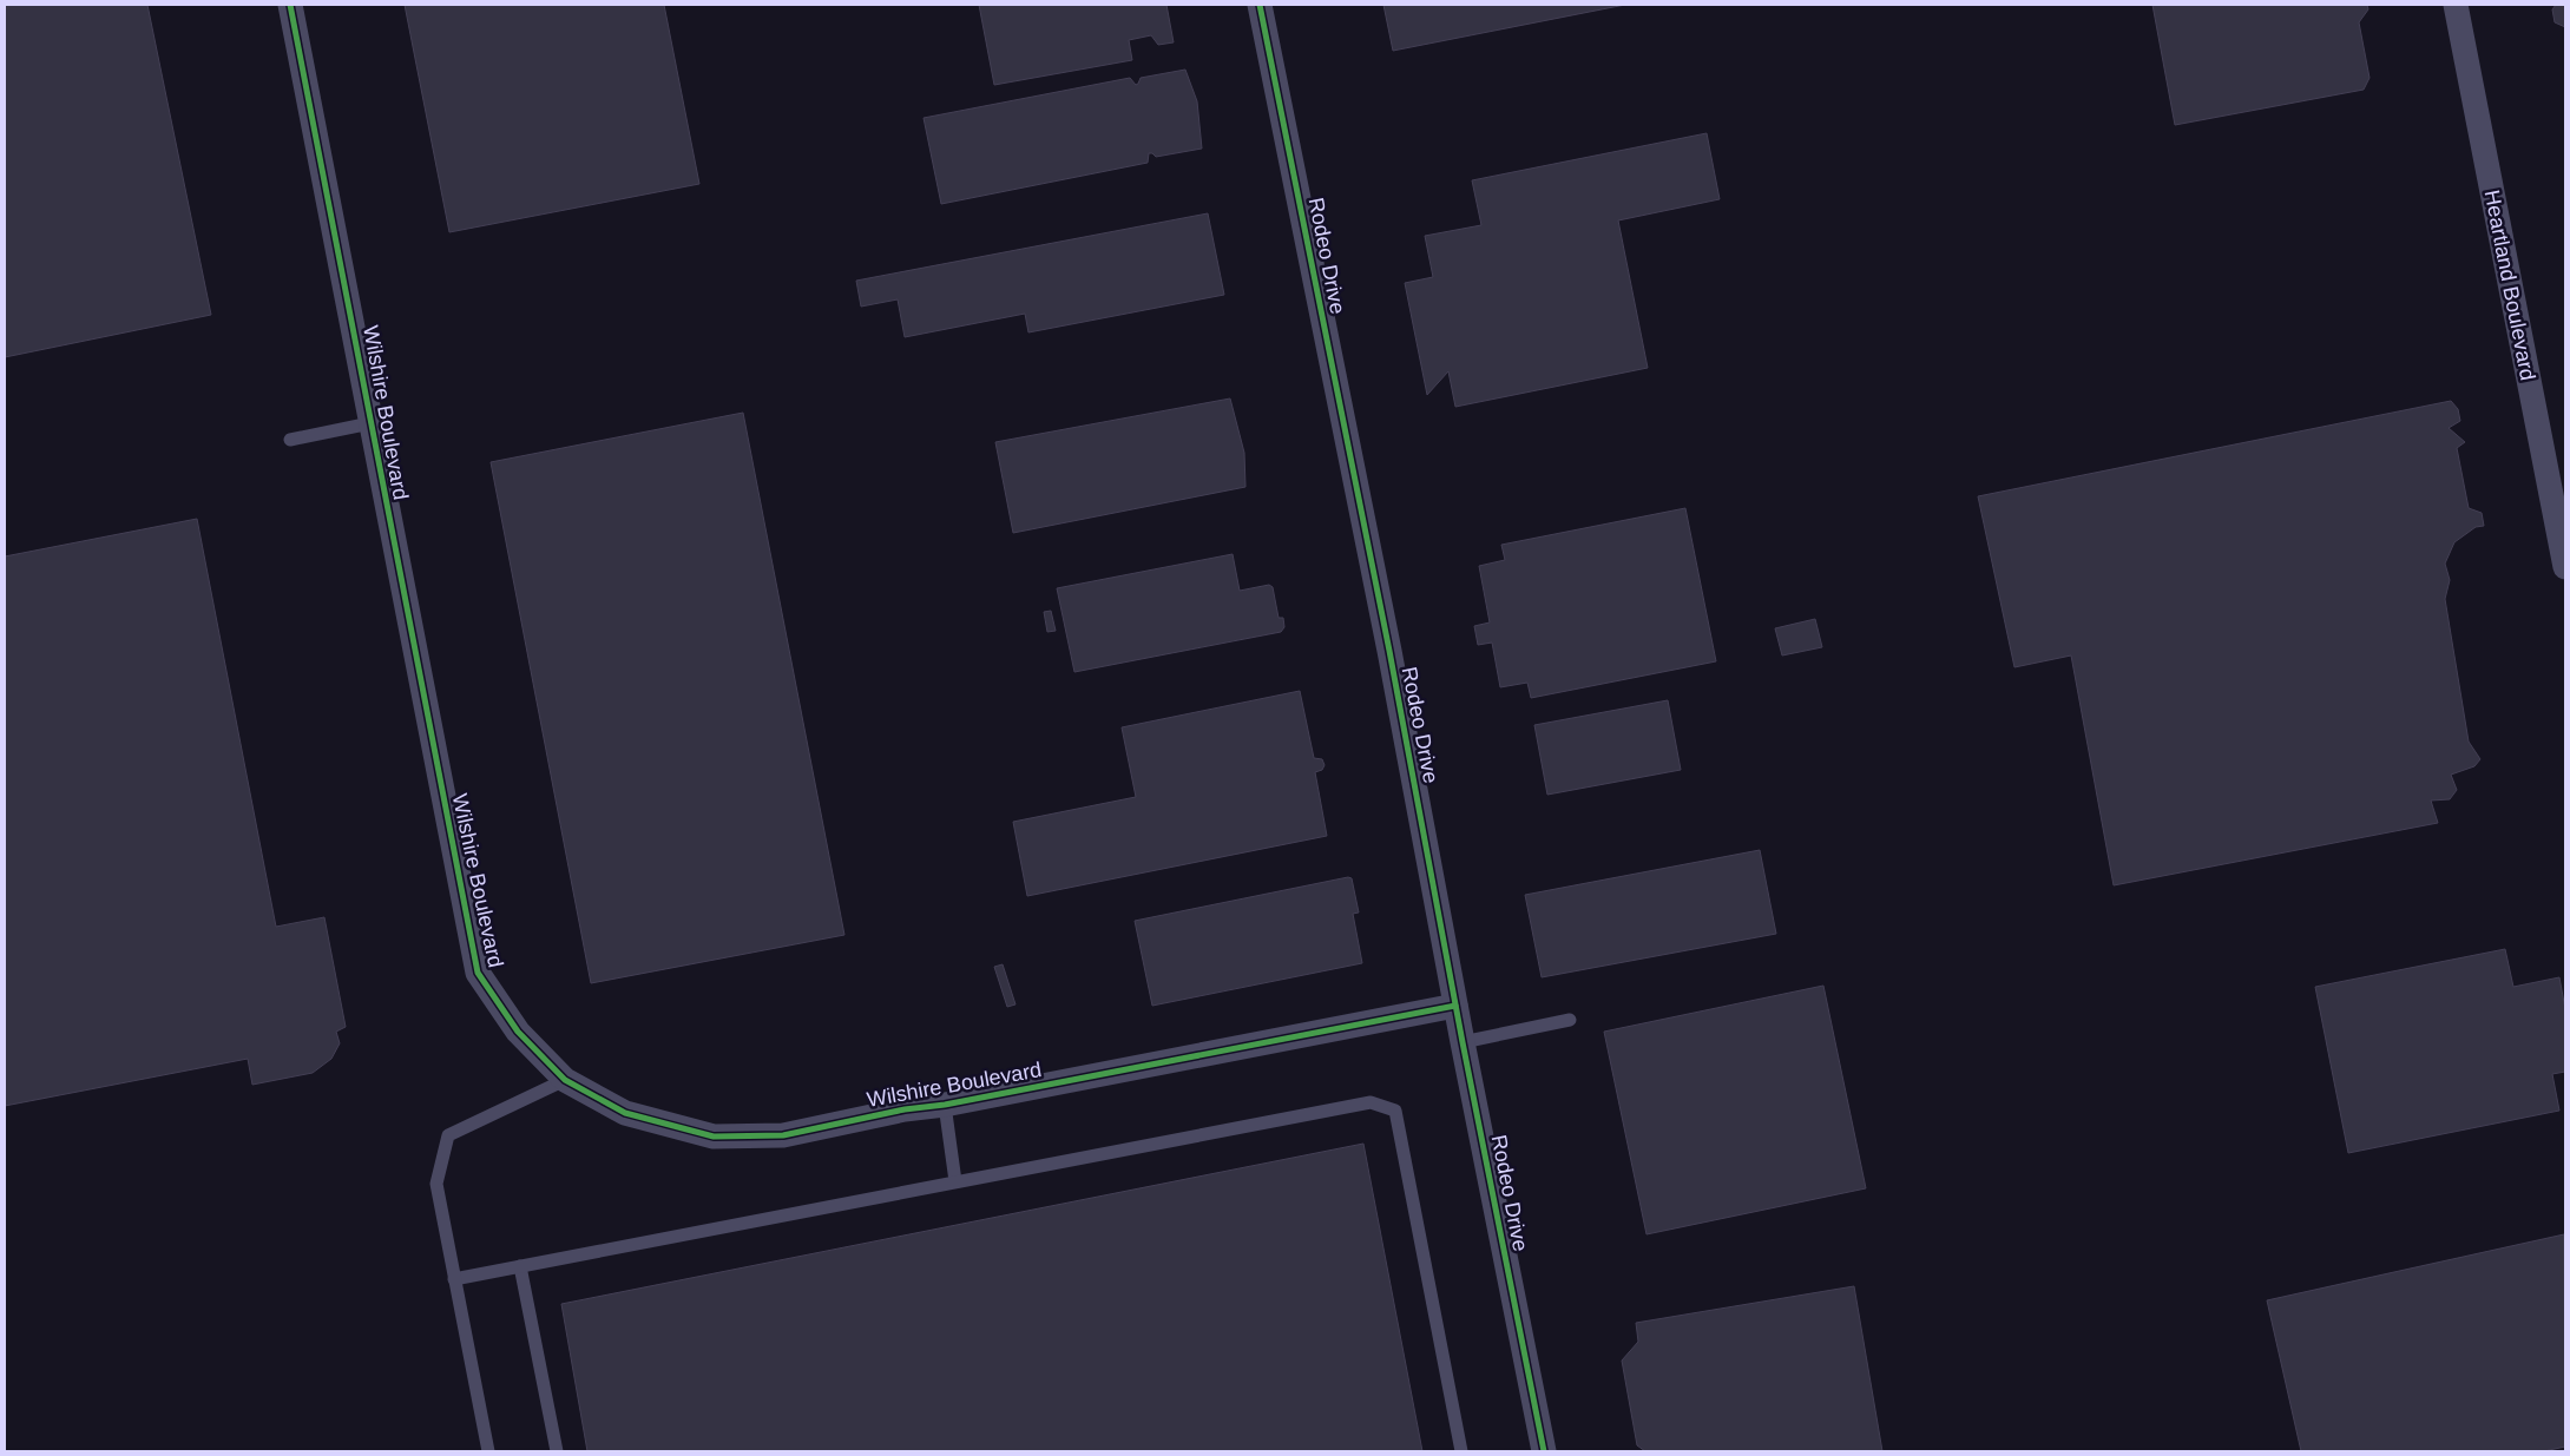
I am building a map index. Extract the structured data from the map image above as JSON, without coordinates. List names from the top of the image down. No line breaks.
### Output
{"streets":{"street":["Rodeo Drive","Heartland Boulevard","Wilshire Boulevard"]},"crossings":[["Rodeo Drive","Wilshire Boulevard"]]}
